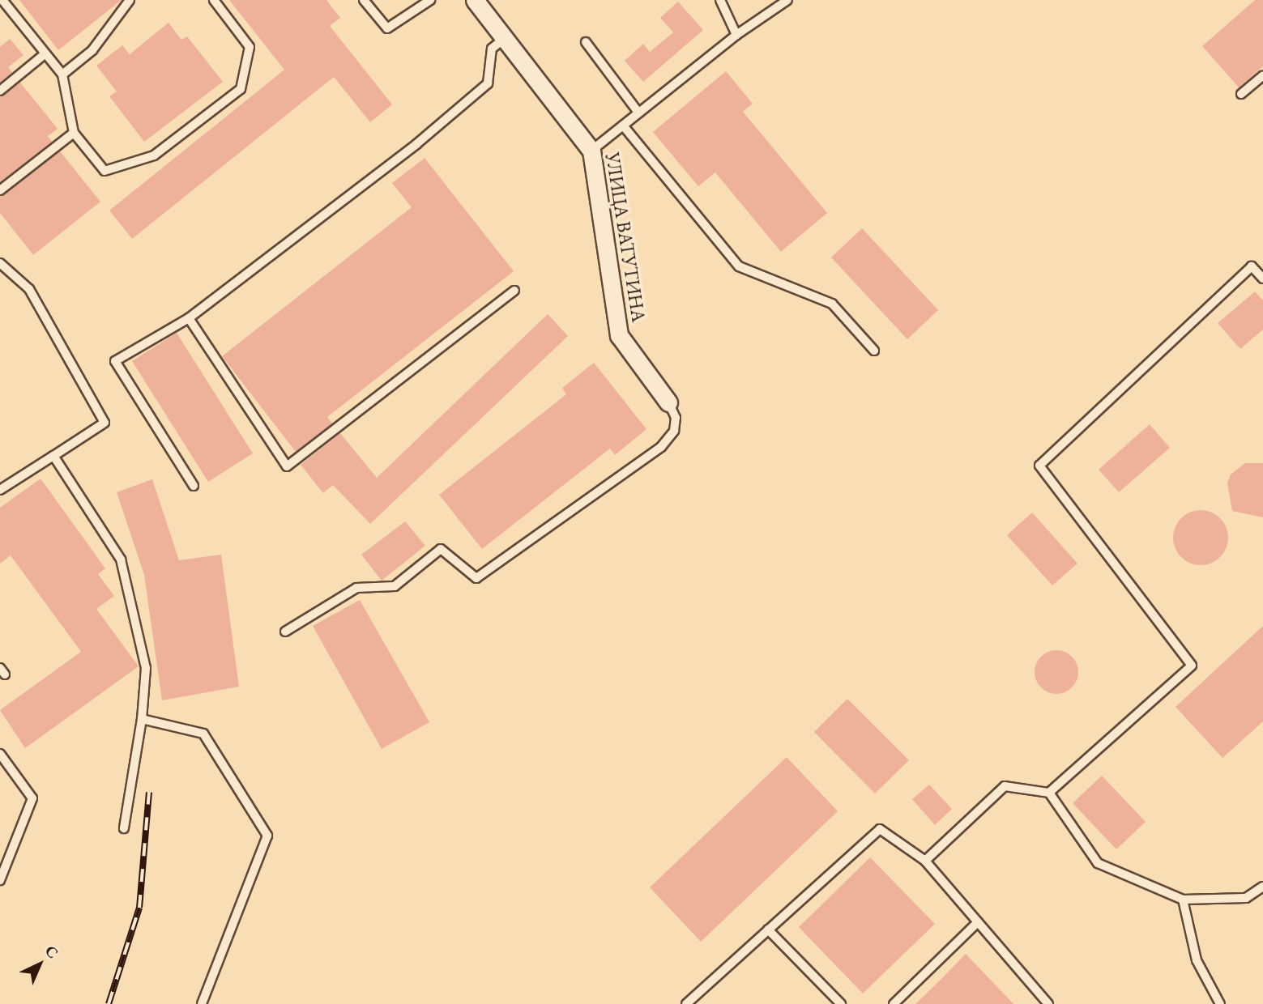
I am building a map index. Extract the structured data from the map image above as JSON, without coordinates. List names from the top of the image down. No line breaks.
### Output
{"streets":{"street":["УЛИЦА ВАТУТИНА"]},"north":"top right"}
